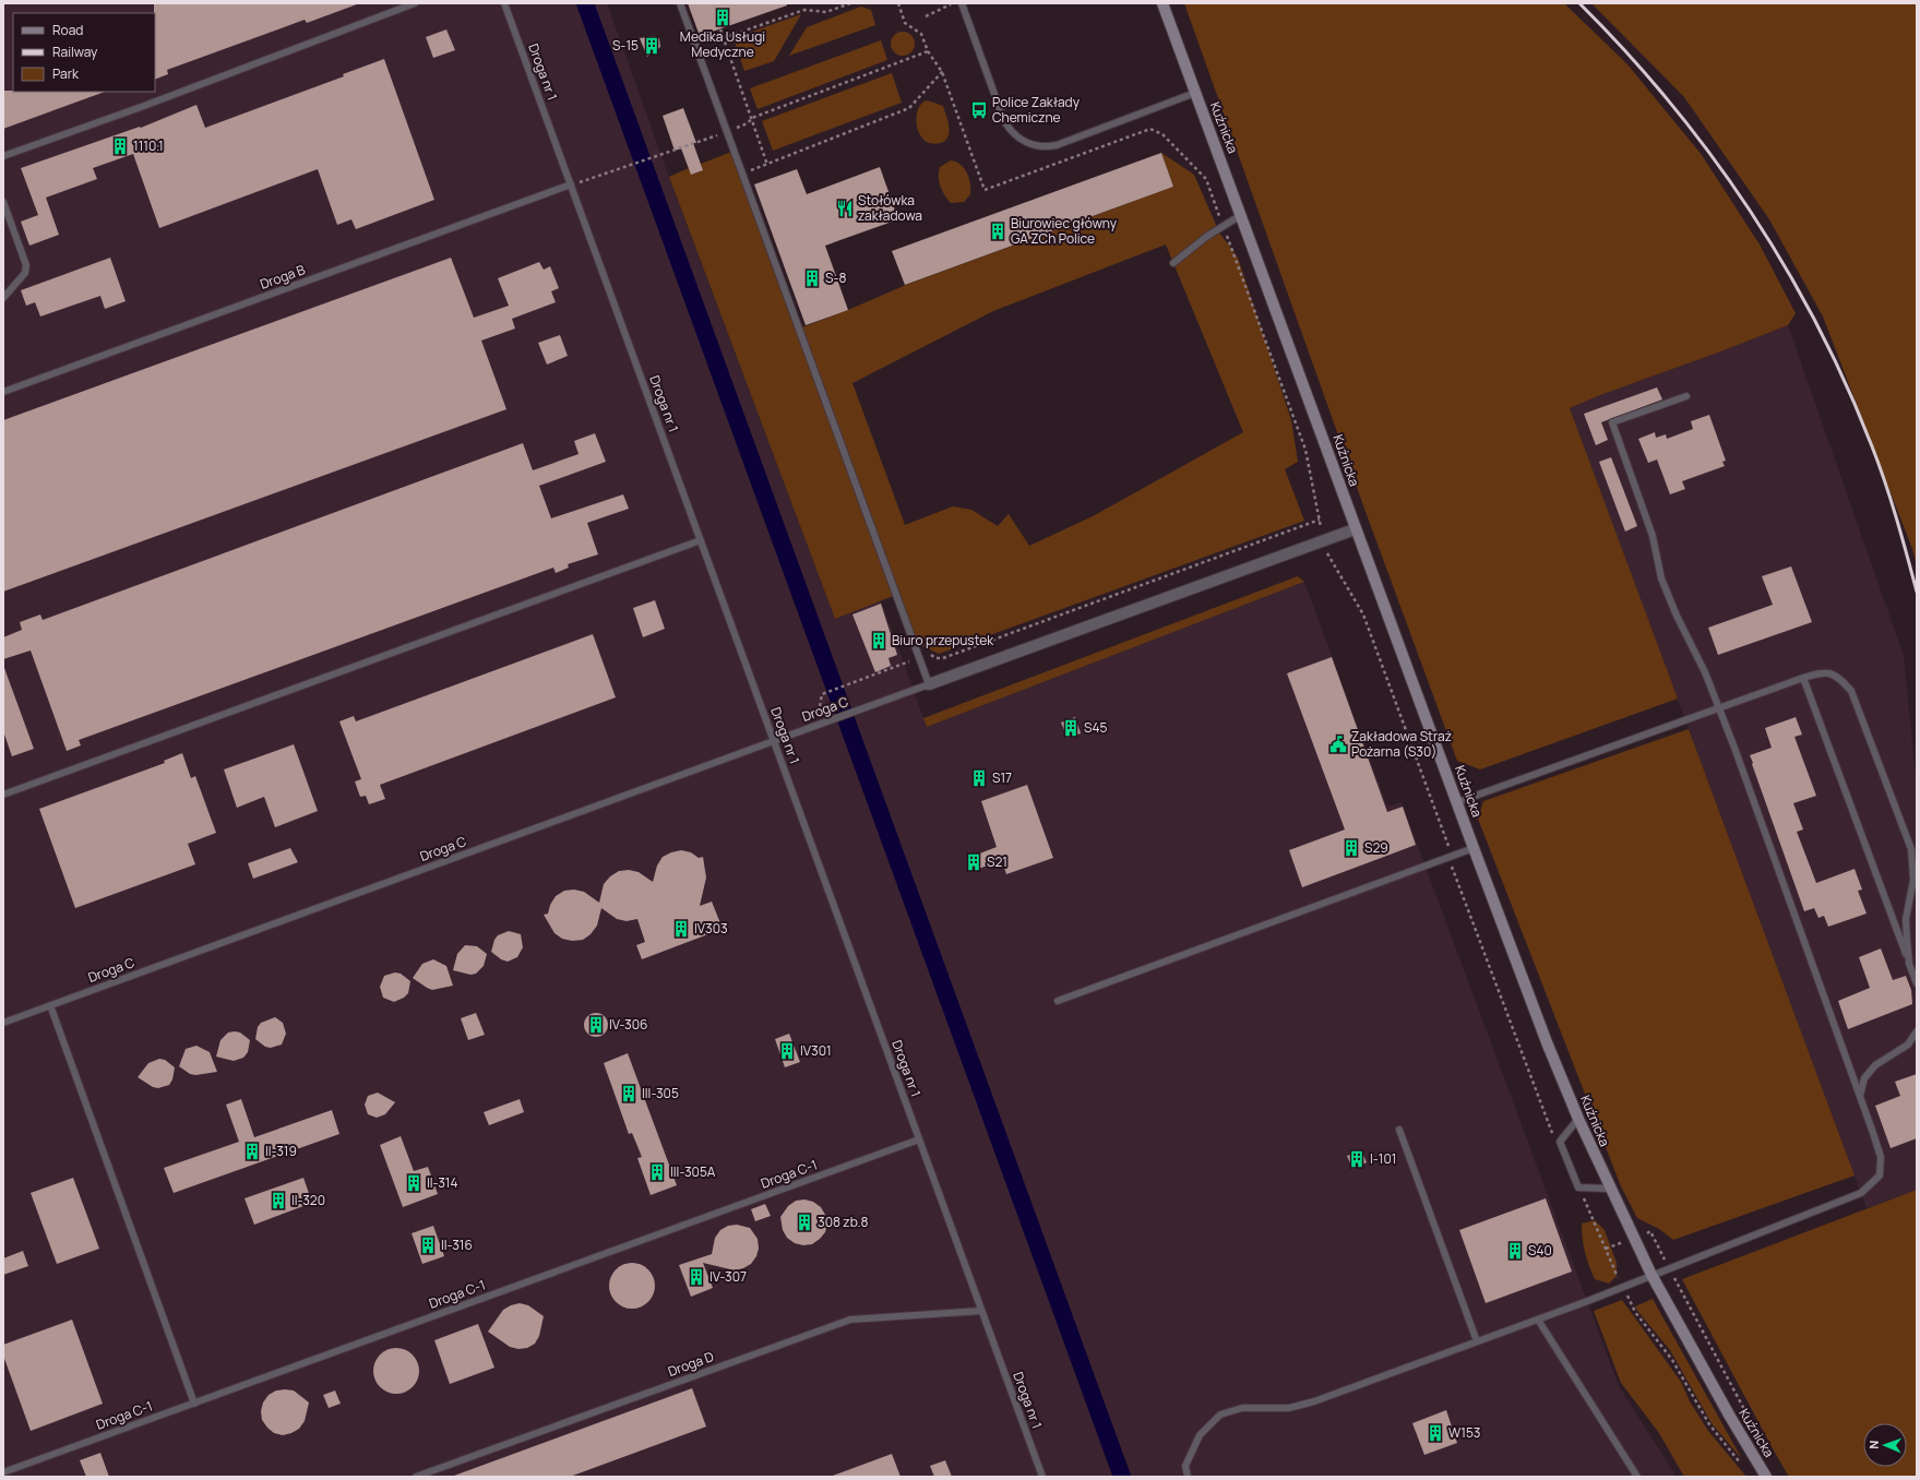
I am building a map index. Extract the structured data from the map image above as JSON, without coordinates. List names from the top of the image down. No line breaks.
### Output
{"streets":{"street":["Kuźnicka"],"lane":["Droga nr 1","Droga B","Droga C","Droga C-1","Droga D"]},"crossings":[["Droga nr 1","Droga B"],["Droga nr 1","Droga C"],["Droga nr 1","Droga C-1"],["Droga nr 1","Droga D"]],"places":{"building":["Medika Usługi Medyczne","S-15","1110.1","Biurowiec główny GA ZCh Police","S-8","Biuro przepustek","S45","S17","S29","S21","IV303","IV-306","IV301","III-305","II-319","I-101","III-305A","II-314","II-320","308 zb.8","II-316","S40","IV-307","W153"],"bus stop":["Police Zakłady Chemiczne"],"restaurant":["Stołówka zakładowa"],"public building":["Zakładowa Straż Pożarna (S30)"]},"legend":["Road","Railway","Park"],"north":"left"}
